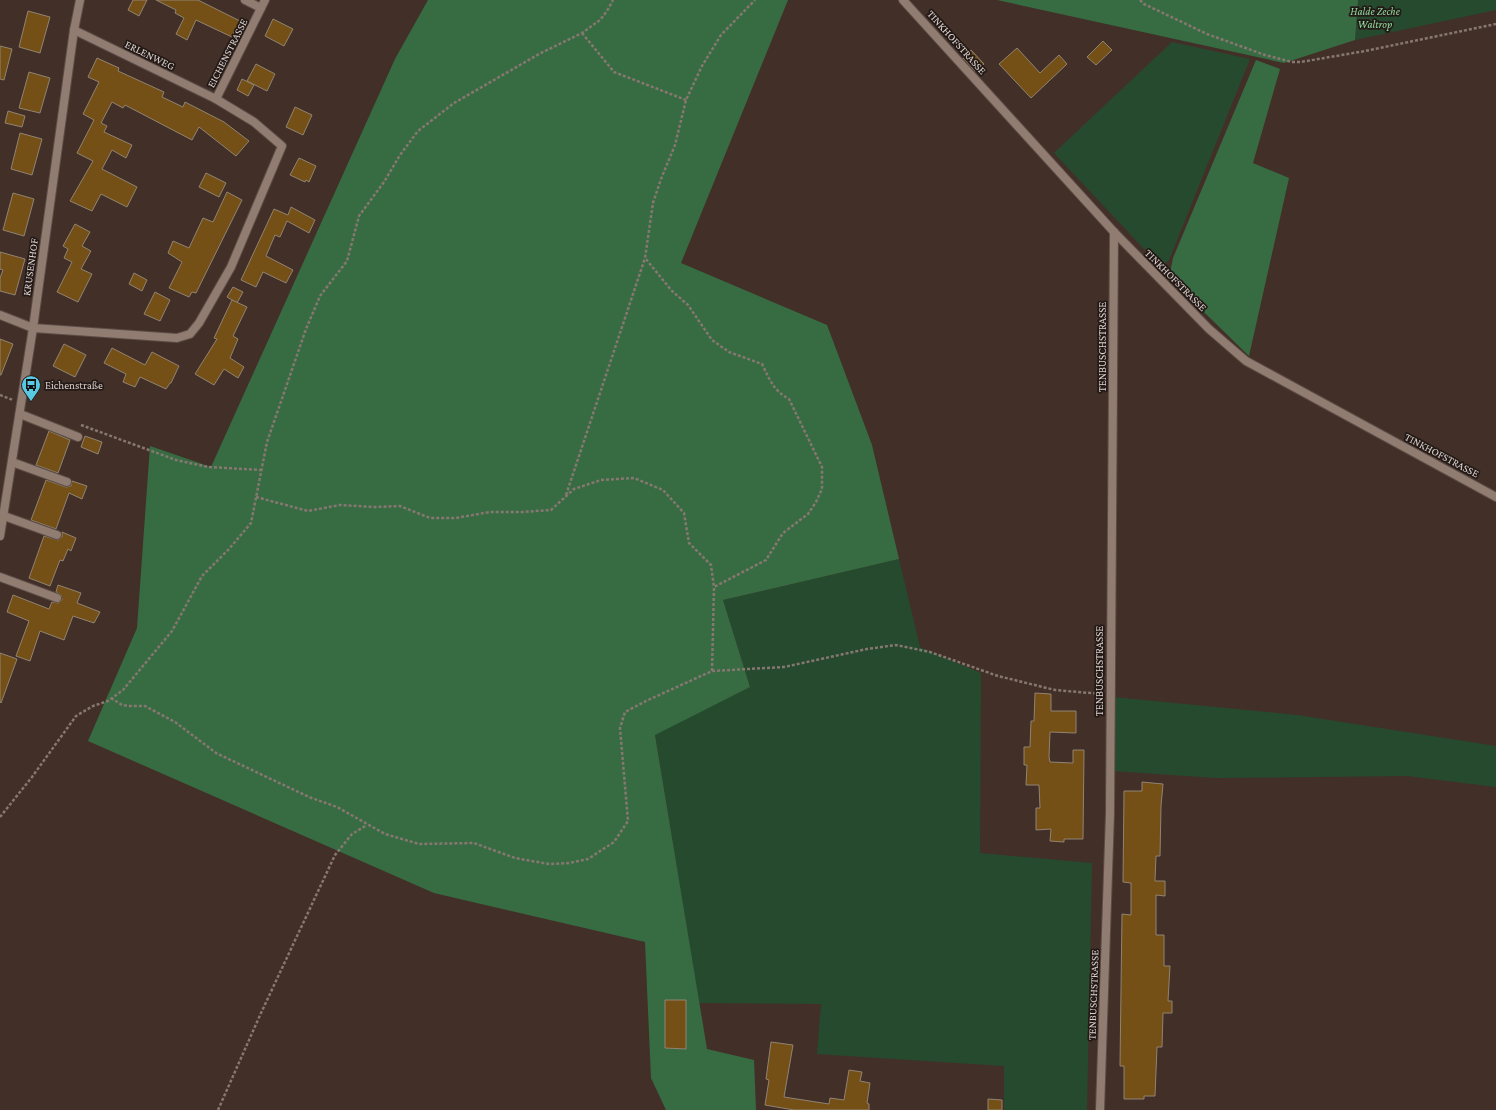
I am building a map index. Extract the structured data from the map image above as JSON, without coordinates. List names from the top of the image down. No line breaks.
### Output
{"streets":{"street":["TINKHOFSTRASSE","EICHENSTRASSE","ERLENWEG","KRUSENHOF","TENBUSCHSTRASSE"]},"crossings":[["TINKHOFSTRASSE","TENBUSCHSTRASSE"],["EICHENSTRASSE","ERLENWEG"],["EICHENSTRASSE","KRUSENHOF"],["ERLENWEG","KRUSENHOF"]],"parks":["Halde Zeche Waltrop"],"places":{"bus stop":["Eichenstraße"]}}
